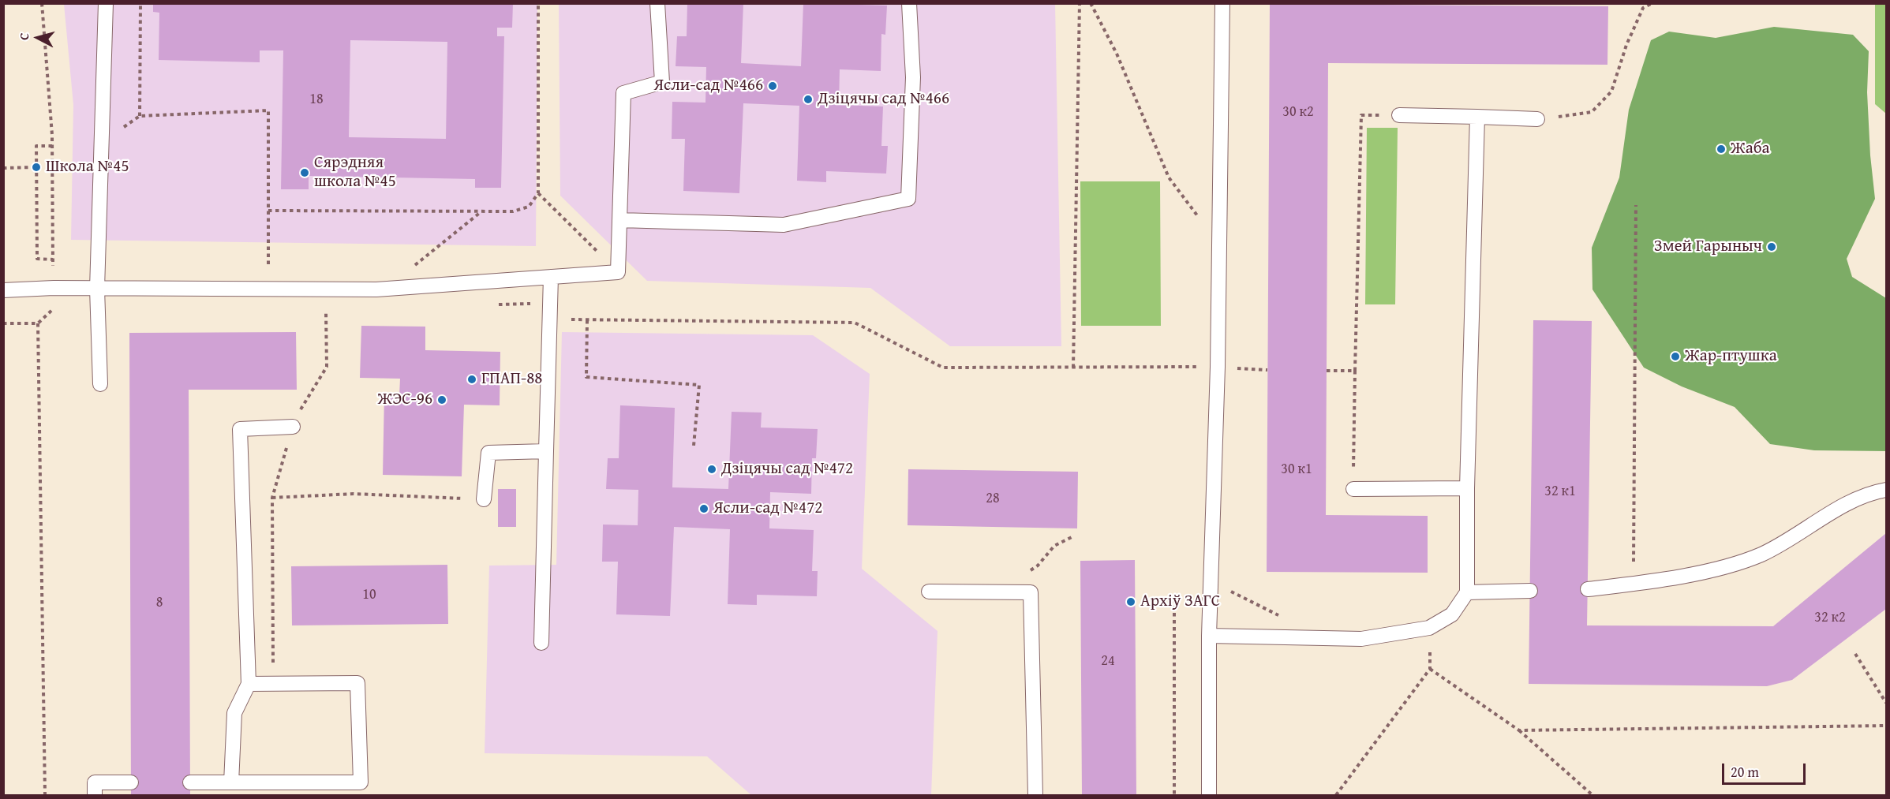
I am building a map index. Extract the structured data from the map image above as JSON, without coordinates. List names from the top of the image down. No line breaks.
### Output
{"places":["Ясли-сад №466","Дзіцячы сад №466","Жаба","Школа №45","Сярэдняя школа №45","Змей Гарыныч","Жар-птушка","ГПАП-88","ЖЭС-96","Дзіцячы сад №472","Ясли-сад №472","Архіў ЗАГС"],"house_numbers":["18","30 к2","30 к1","32 к1","28","10","8","32 к2","24"],"scale_bar":"20 m","north":"left"}
